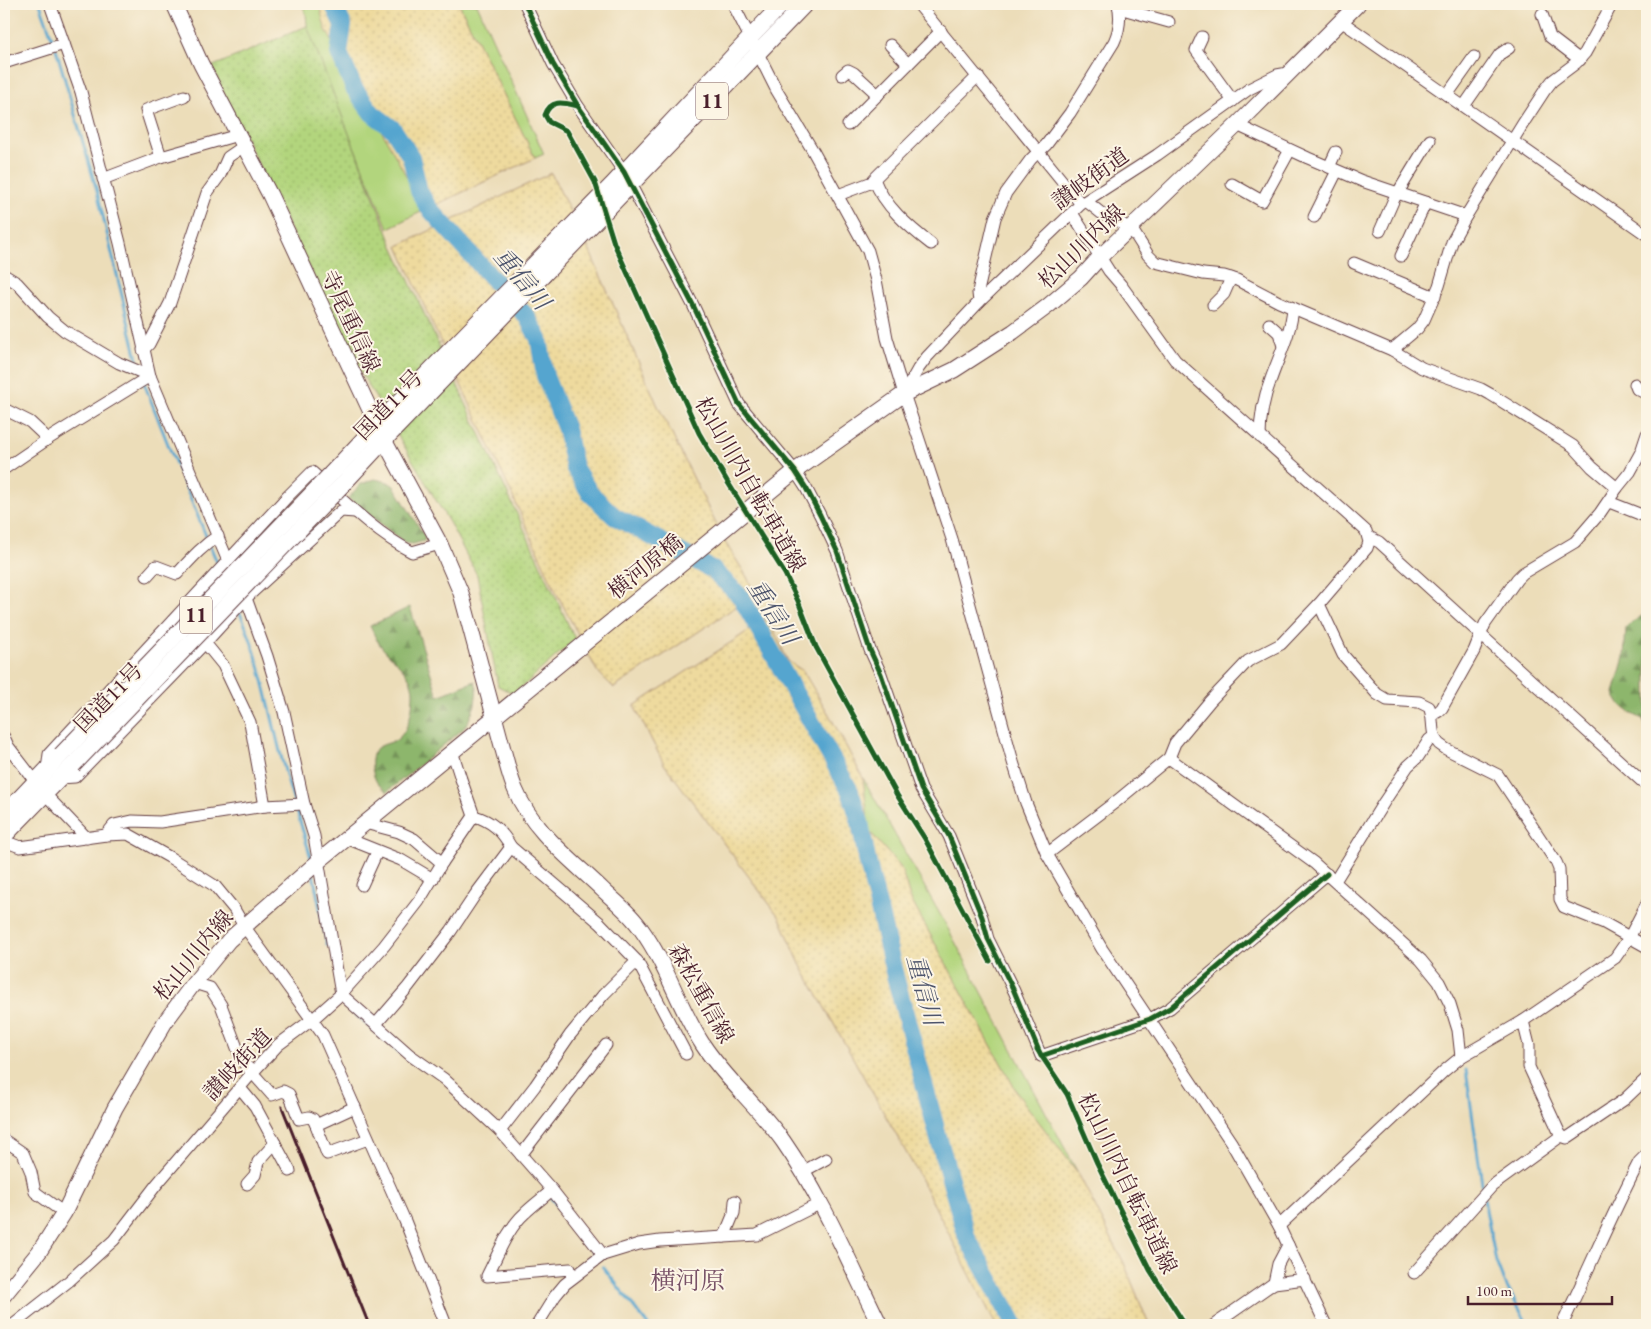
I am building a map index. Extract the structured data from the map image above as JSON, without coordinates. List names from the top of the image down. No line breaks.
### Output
{"streets":{"highway":["11","国道11号"],"main road":["松山川内線","寺尾重信線","横河原橋","森松重信線"],"street":["讃岐街道"],"cycle path":["松山川内自転車道線"]},"crossings":[["讃岐街道","松山川内線"],["松山川内線","寺尾重信線"],["松山川内線","横河原橋"],["松山川内線","森松重信線"],["寺尾重信線","国道11号"],["寺尾重信線","森松重信線"]],"districts":["横河原"],"water":["重信川"],"scale_bar":"100 m"}
